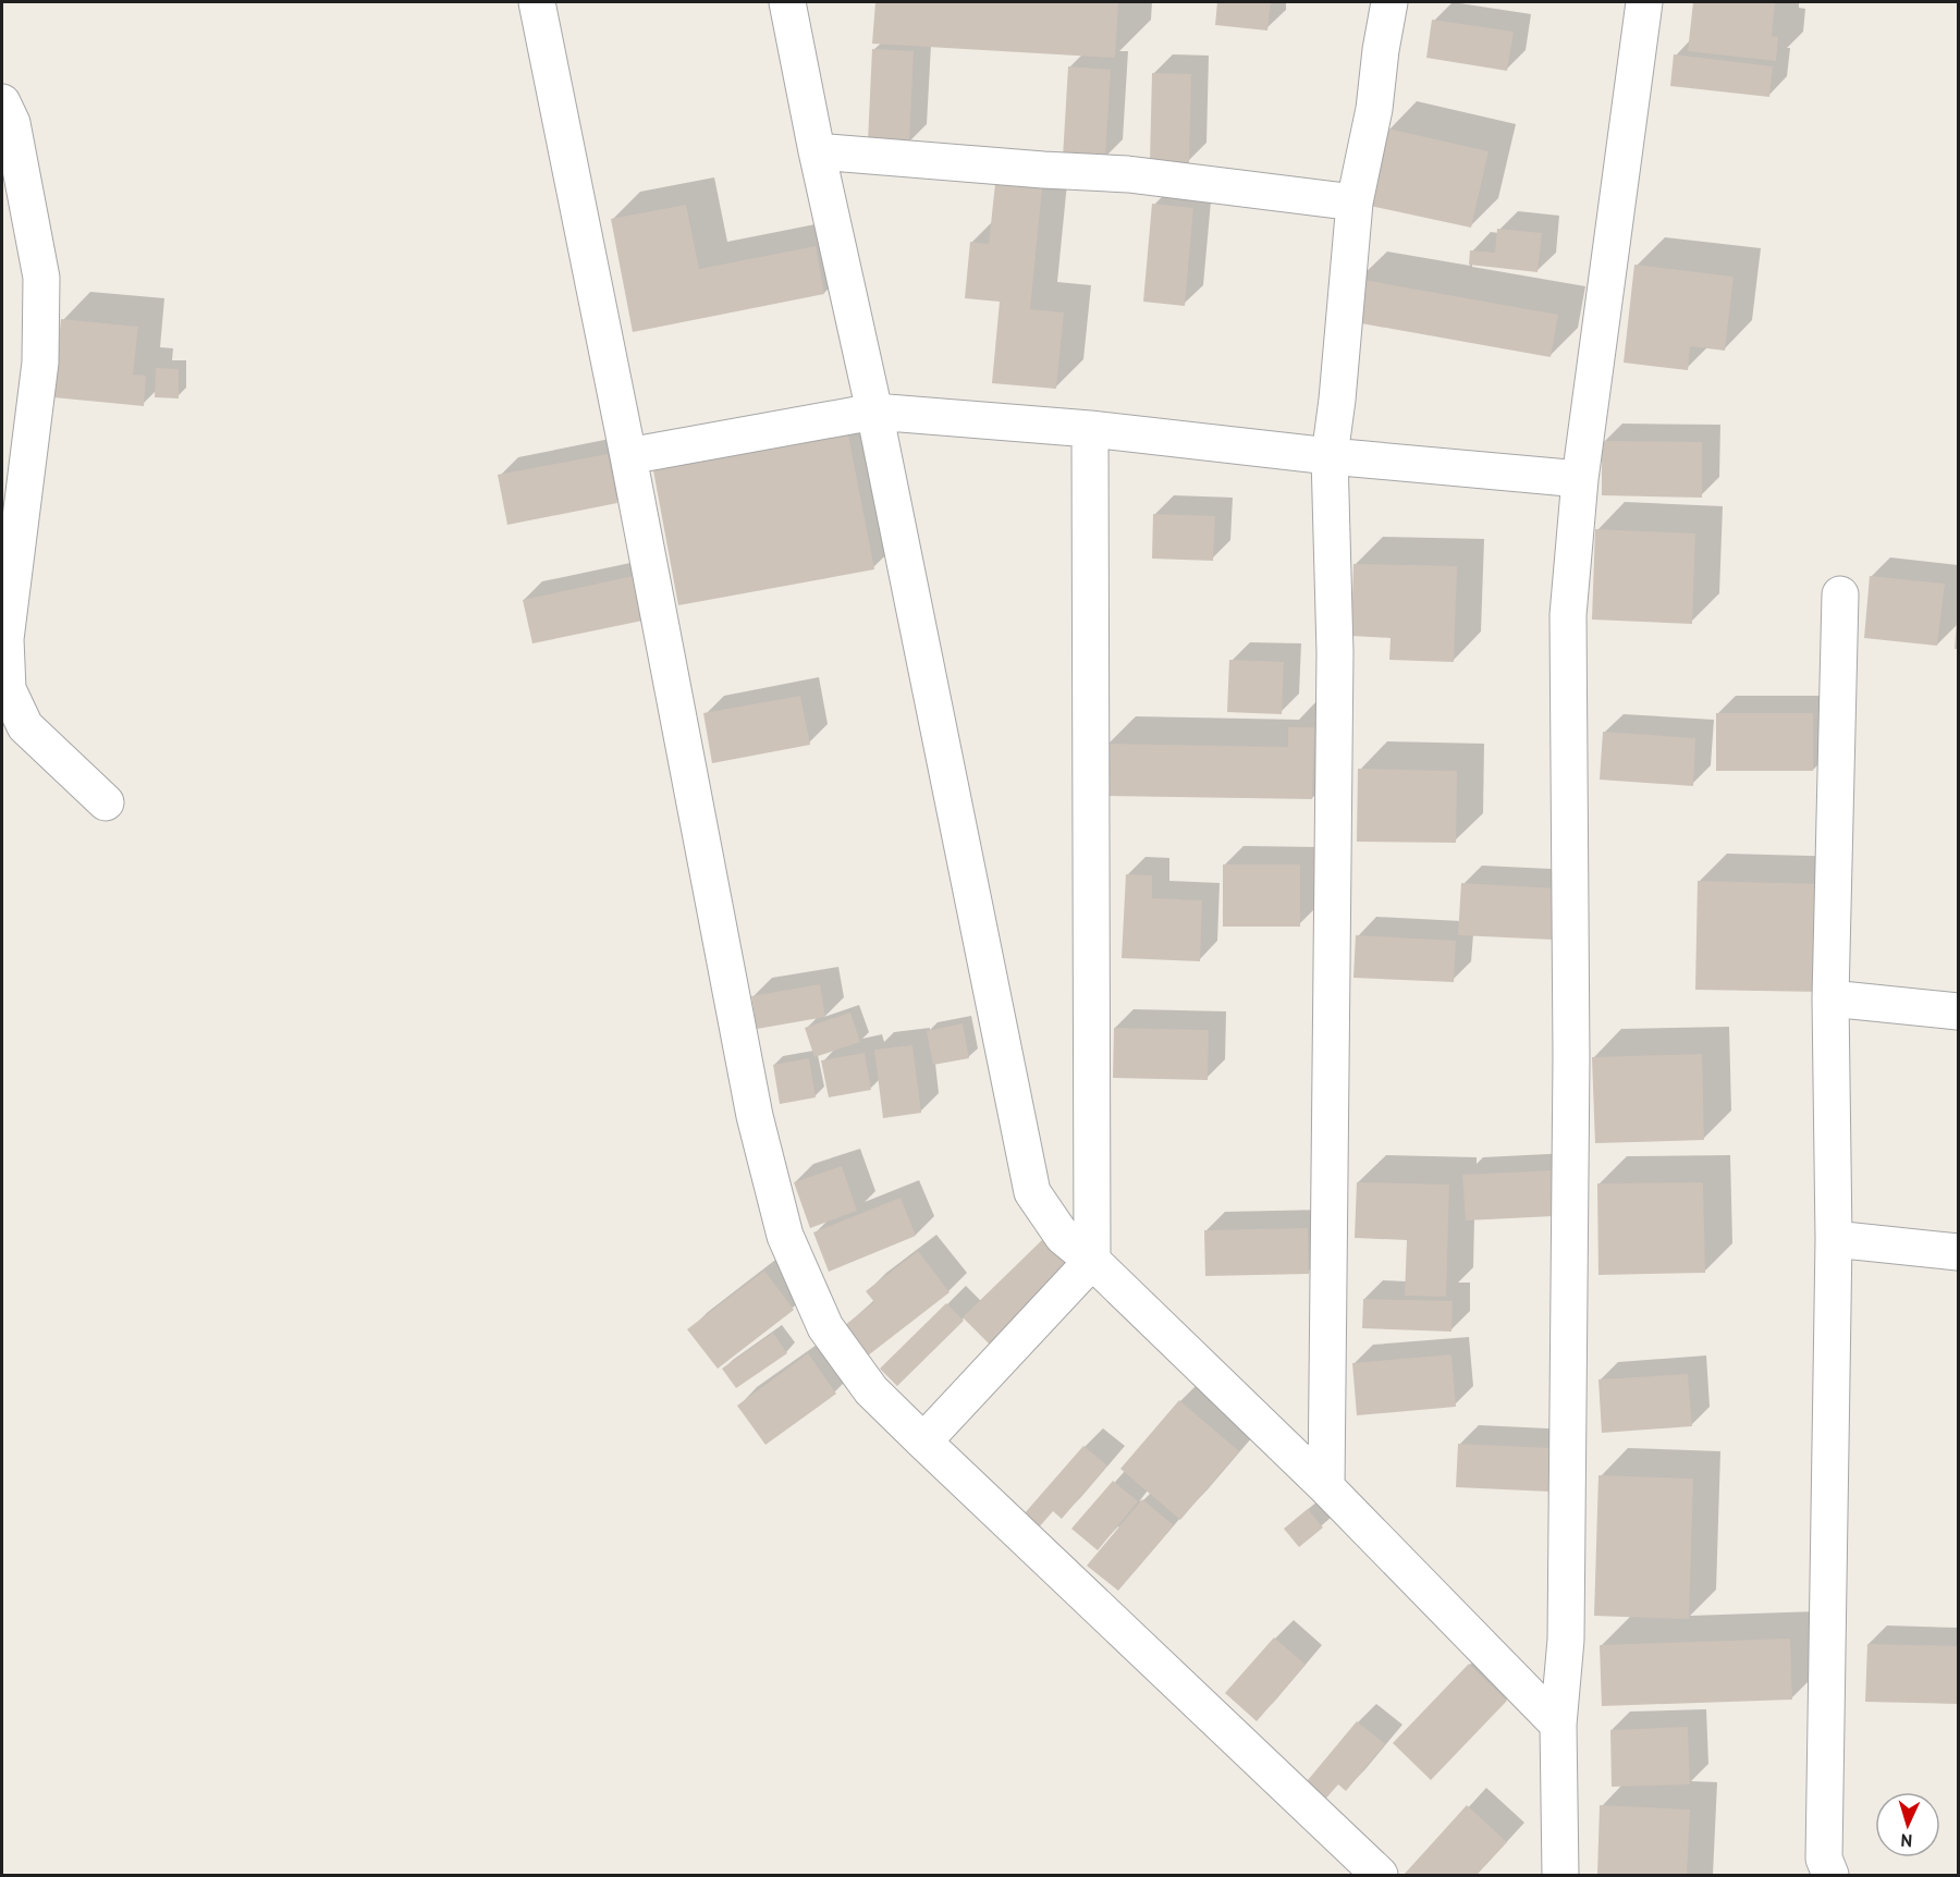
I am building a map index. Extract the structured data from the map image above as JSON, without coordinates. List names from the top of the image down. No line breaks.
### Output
{"north":"bottom"}
